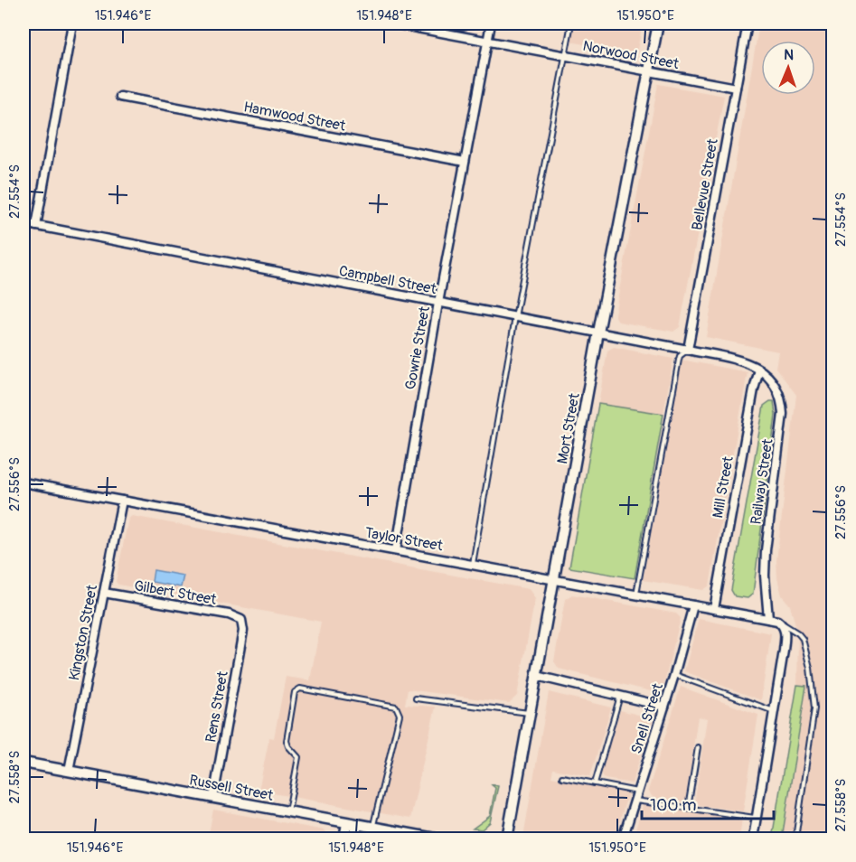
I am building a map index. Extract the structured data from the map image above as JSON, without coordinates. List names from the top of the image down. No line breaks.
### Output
{"streets":{"street":["Norwood Street","Hamwood Street","Bellevue Street","Campbell Street","Gowrie Street","Mort Street","Railway Street","Mill Street","Taylor Street","Gilbert Street","Kingston Street","Rens Street","Snell Street","Russell Street"]},"crossings":[["Norwood Street","Bellevue Street"],["Norwood Street","Gowrie Street"],["Norwood Street","Mort Street"],["Hamwood Street","Gowrie Street"],["Bellevue Street","Campbell Street"],["Campbell Street","Gowrie Street"],["Campbell Street","Mort Street"],["Campbell Street","Railway Street"],["Gowrie Street","Taylor Street"],["Mort Street","Taylor Street"],["Railway Street","Mill Street"],["Railway Street","Taylor Street"],["Mill Street","Taylor Street"],["Taylor Street","Kingston Street"],["Taylor Street","Snell Street"],["Gilbert Street","Kingston Street"],["Gilbert Street","Rens Street"],["Kingston Street","Russell Street"],["Rens Street","Russell Street"]],"scale_bar":"100 m","north":"top","coordinates":["151.946°E","151.948°E","151.950°E","27.554°S","27.556°S","27.558°S"]}
